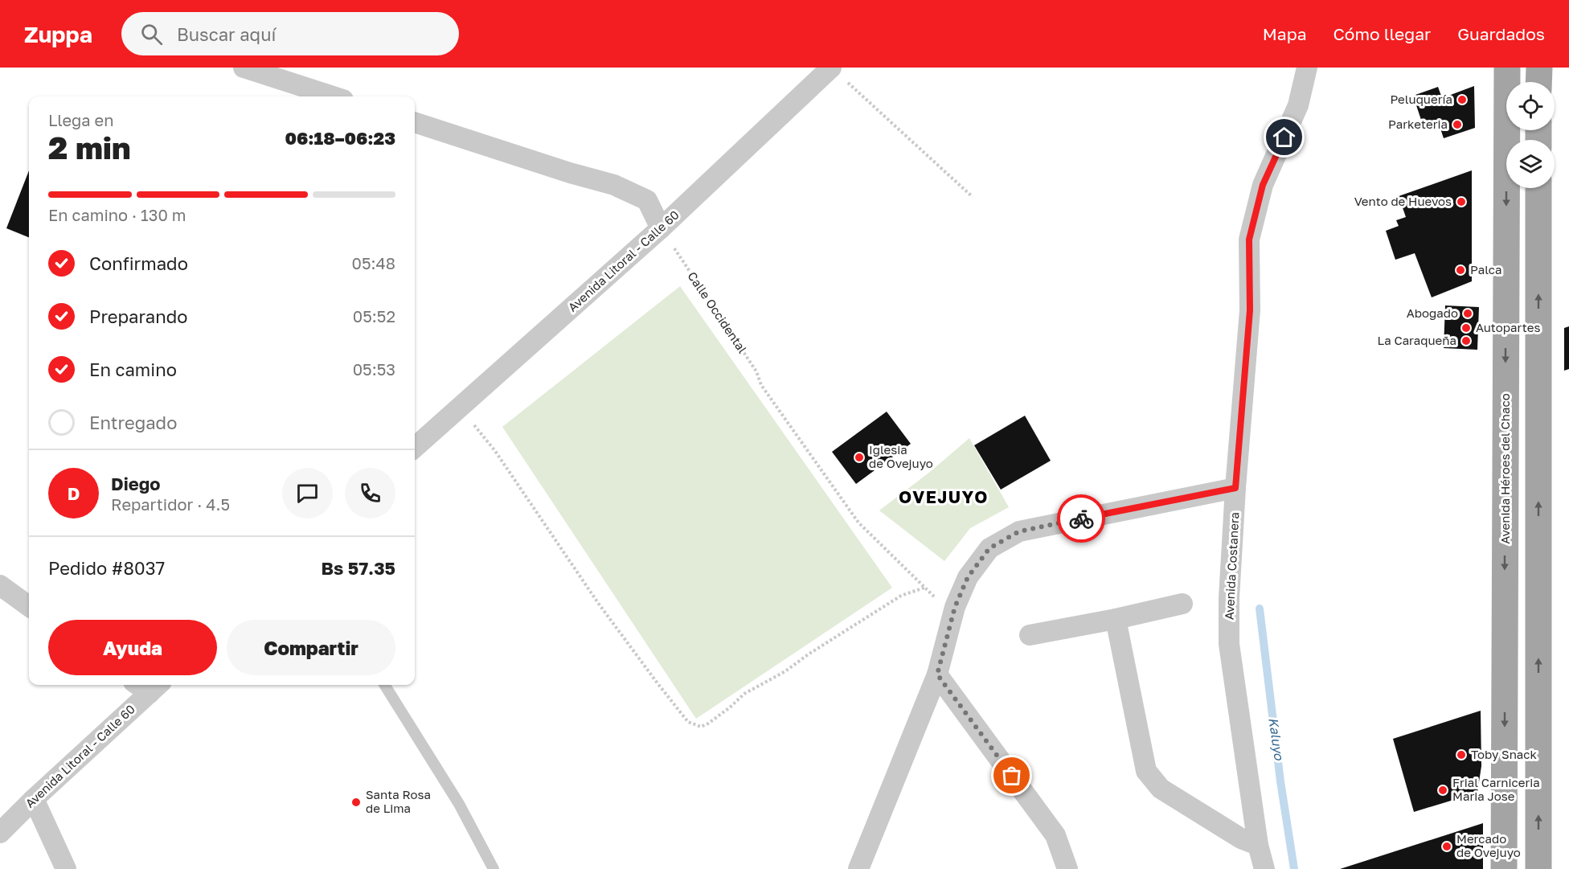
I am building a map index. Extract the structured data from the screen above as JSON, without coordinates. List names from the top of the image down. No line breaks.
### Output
{"streets":{"main road":["Avenida Héroes del Chaco"],"street":["Avenida Litoral - Calle 60","Avenida Costanera"],"path":["Calle Occidental"]},"crossings":[["Avenida Litoral - Calle 60","Calle Occidental"]],"districts":["OVEJUYO"],"water":["Kaluyo"],"places":["Peluquería","Parketeria","Vento de Huevos","Palca","Abogado","Autopartes","La Caraqueña","Iglesia de Ovejuyo","Toby Snack","Frial Carniceria Maria Jose","Santa Rosa de Lima","Mercado de Ovejuyo"],"page":{"header":"Zuppa","search":"Buscar aquí","nav":["Mapa","Cómo llegar","Guardados"],"heading":["2 min","Llega en","06:18–06:23"],"panel":["Diego","Repartidor · 4.5","Pedido #8037","Bs 57.35"],"bar":"En camino · 130 m","list":[["Confirmado","05:48"],["Preparando","05:52"],["En camino","05:53"],"Entregado"],"round":"D","buttons":["Ayuda","Compartir"]}}
